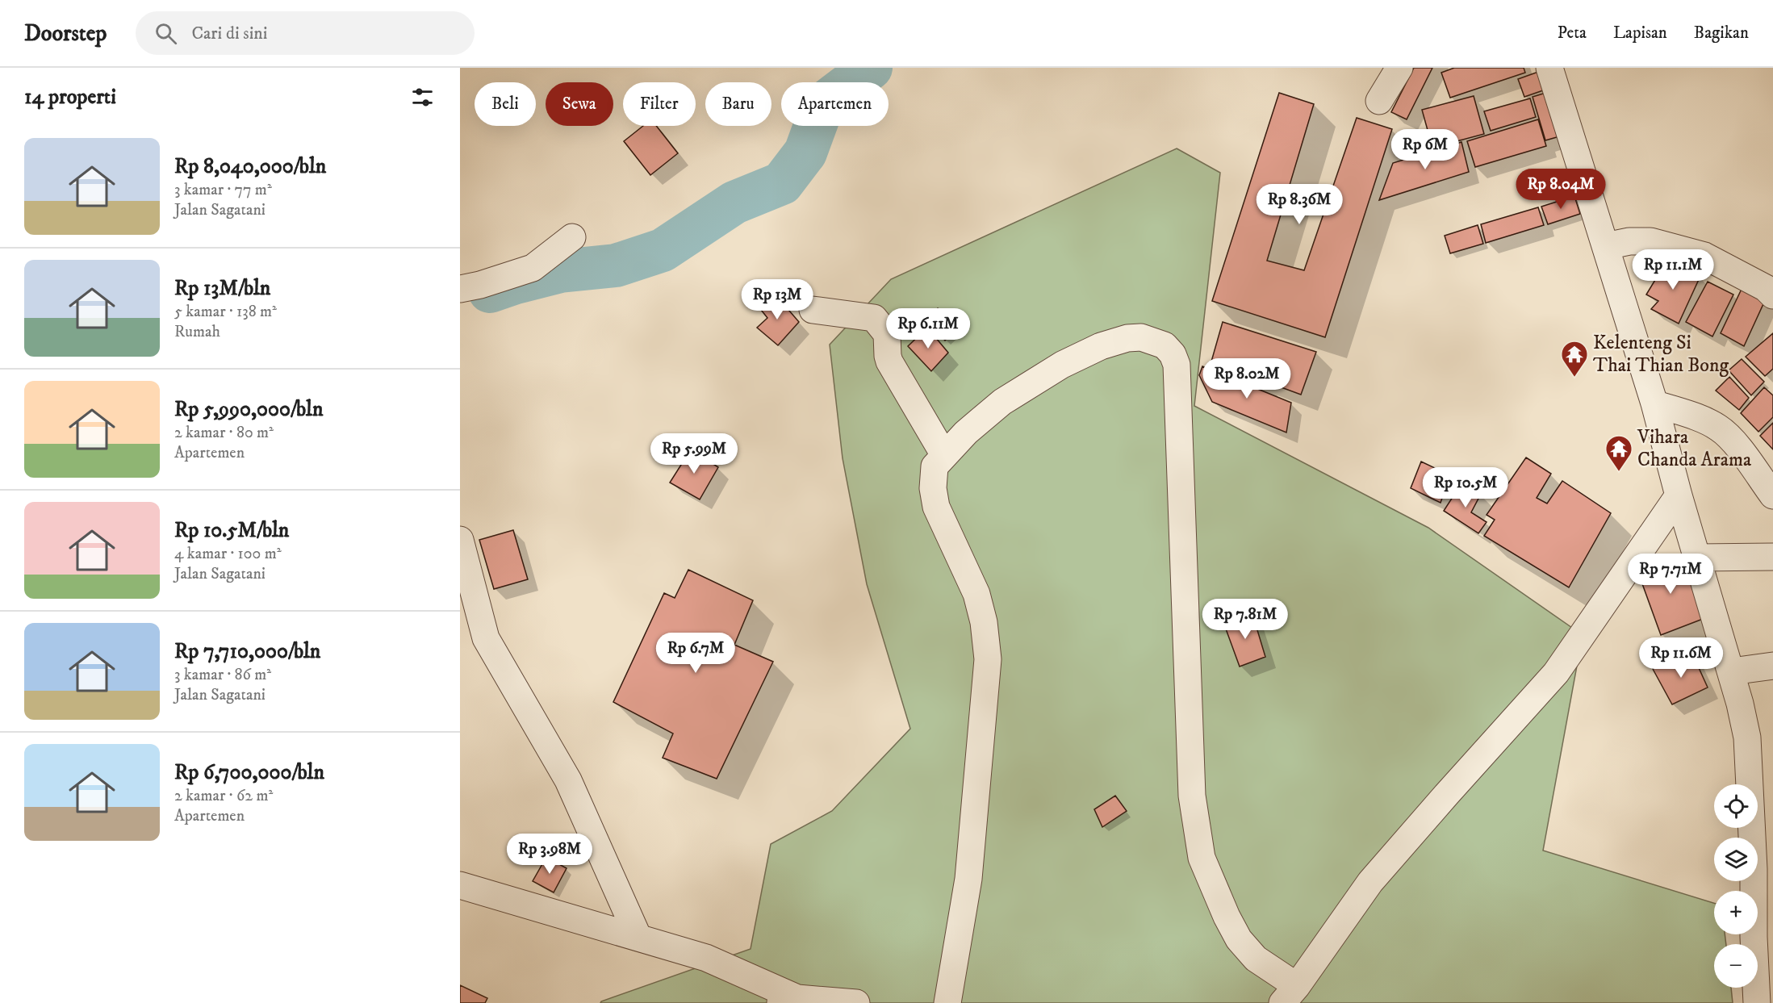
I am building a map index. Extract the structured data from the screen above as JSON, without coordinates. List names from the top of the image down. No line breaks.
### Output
{"places":{"temple":["Kelenteng Si Thai Thian Bong","Vihara Chanda Arama"]},"page":{"header":"Doorstep","search":"Cari di sini","nav":["Peta","Lapisan","Bagikan"],"heading":"14 properti","chip":["Beli","Sewa","Filter","Baru","Apartemen"],"list":[{"name":"Rp 8,040,000/bln","note":"3 kamar · 77 m² · Jalan Sagatani"},{"name":"Rp 13M/bln","note":"5 kamar · 138 m² · Rumah"},{"name":"Rp 5,990,000/bln","note":"2 kamar · 80 m² · Apartemen"},{"name":"Rp 10.5M/bln","note":"4 kamar · 100 m² · Jalan Sagatani"},{"name":"Rp 7,710,000/bln","note":"3 kamar · 86 m² · Jalan Sagatani"},{"name":"Rp 6,700,000/bln","note":"2 kamar · 62 m² · Apartemen"}],"price":["Rp 6M","Rp 8.04M","Rp 8.36M","Rp 11.1M","Rp 13M","Rp 6.11M","Rp 8.02M","Rp 5.99M","Rp 10.5M","Rp 7.71M","Rp 7.81M","Rp 6.7M","Rp 11.6M","Rp 3.98M"],"map_buttons":["+","−"]}}
